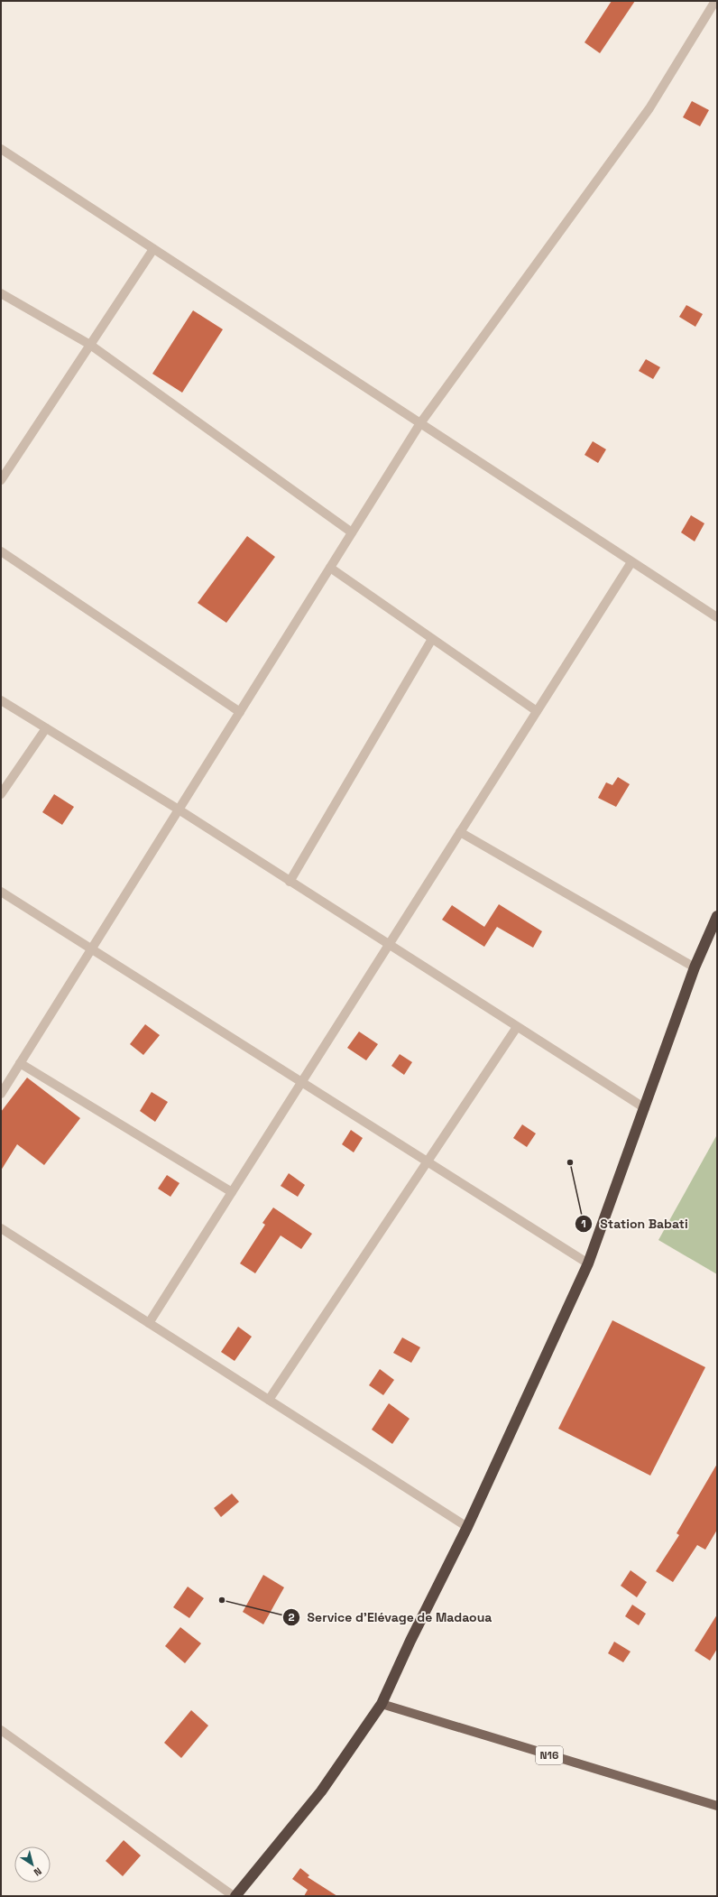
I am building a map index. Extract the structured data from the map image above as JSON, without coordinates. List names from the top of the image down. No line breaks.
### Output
{"streets":{"main road":["N16"]},"places":["Station Babati","Service d'Elévage de Madaoua"],"north":"bottom right"}
